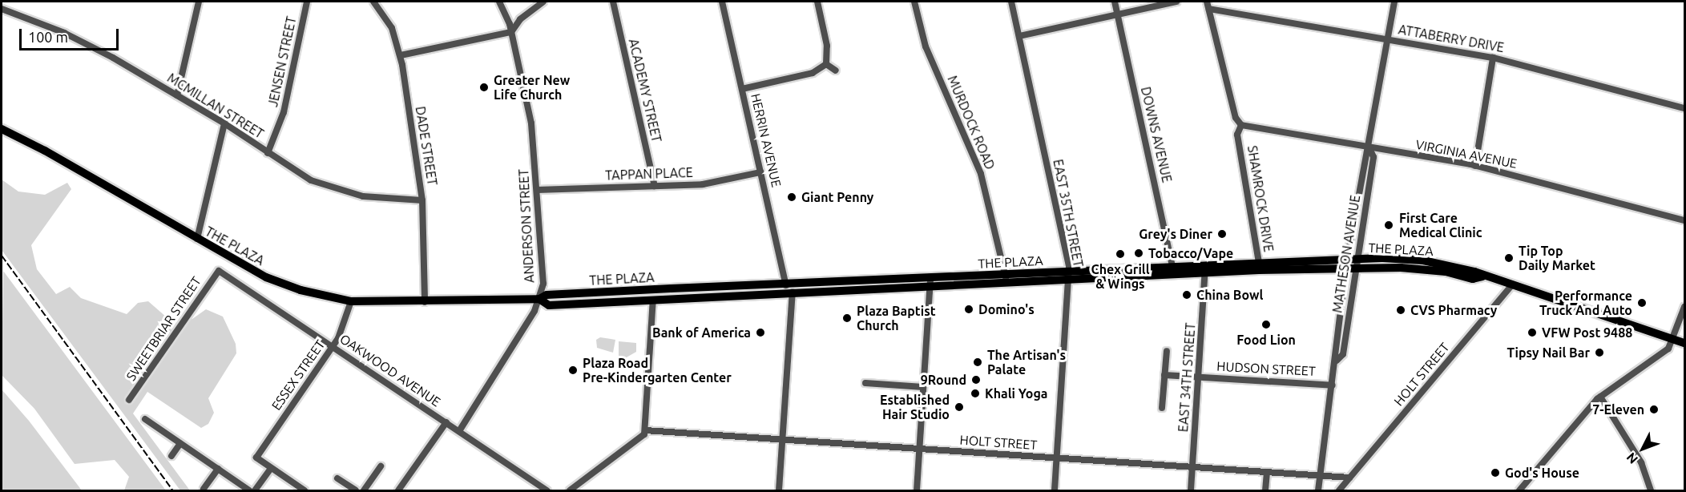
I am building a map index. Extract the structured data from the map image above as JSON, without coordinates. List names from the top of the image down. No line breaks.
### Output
{"streets":{"main road":["THE PLAZA"],"street":["ATTABERRY DRIVE","JENSEN STREET","ACADEMY STREET","MCMILLAN STREET","MURDOCK ROAD","DOWNS AVENUE","HERRIN AVENUE","DADE STREET","VIRGINIA AVENUE","TAPPAN PLACE","SHAMROCK DRIVE","EAST 35TH STREET","ANDERSON STREET","MATHESON AVENUE","SWEETBRIAR STREET","HUDSON STREET","OAKWOOD AVENUE","HOLT STREET","ESSEX STREET","EAST 34TH STREET"]},"crossings":[["ATTABERRY DRIVE","SHAMROCK DRIVE"],["ATTABERRY DRIVE","MATHESON AVENUE"],["JENSEN STREET","MCMILLAN STREET"],["ACADEMY STREET","TAPPAN PLACE"],["MCMILLAN STREET","DADE STREET"],["MURDOCK ROAD","THE PLAZA"],["DOWNS AVENUE","THE PLAZA"],["HERRIN AVENUE","TAPPAN PLACE"],["HERRIN AVENUE","THE PLAZA"],["DADE STREET","THE PLAZA"],["VIRGINIA AVENUE","SHAMROCK DRIVE"],["VIRGINIA AVENUE","MATHESON AVENUE"],["TAPPAN PLACE","ANDERSON STREET"],["SHAMROCK DRIVE","THE PLAZA"],["EAST 35TH STREET","THE PLAZA"],["EAST 35TH STREET","HOLT STREET"],["ANDERSON STREET","THE PLAZA"],["ANDERSON STREET","OAKWOOD AVENUE"],["THE PLAZA","MATHESON AVENUE"],["THE PLAZA","HOLT STREET"],["THE PLAZA","ESSEX STREET"],["THE PLAZA","EAST 34TH STREET"],["MATHESON AVENUE","HUDSON STREET"],["MATHESON AVENUE","HOLT STREET"],["SWEETBRIAR STREET","OAKWOOD AVENUE"],["HUDSON STREET","EAST 34TH STREET"],["OAKWOOD AVENUE","ESSEX STREET"],["HOLT STREET","EAST 34TH STREET"]],"places":["Greater New Life Church","Giant Penny","First Care Medical Clinic","Grey's Diner","Tobacco/Vape","Chex Grill & Wings","Tip Top Daily Market","China Bowl","Performance Truck And Auto","Domino's","CVS Pharmacy","Plaza Baptist Church","Food Lion","Bank of America","VFW Post 9488","Tipsy Nail Bar","The Artisan's Palate","Plaza Road Pre-Kindergarten Center","9Round","Khali Yoga","Established Hair Studio","7-Eleven","God's House"],"scale_bar":"100 m","north":"bottom left"}
